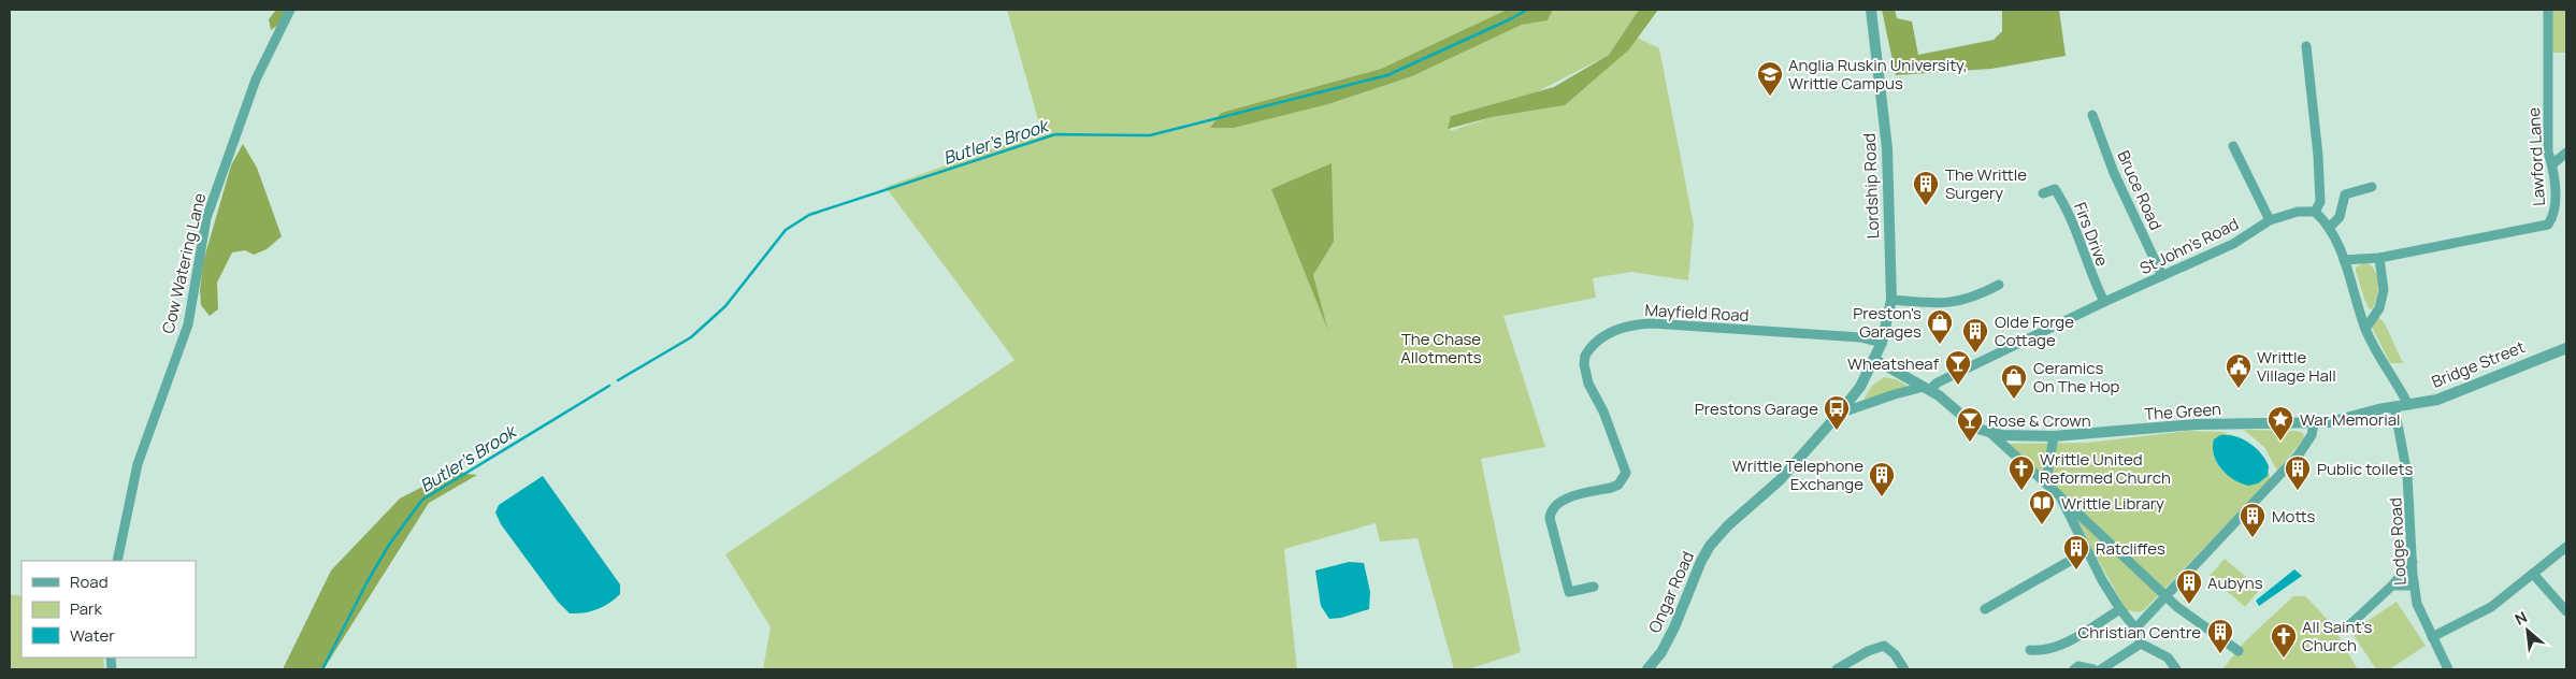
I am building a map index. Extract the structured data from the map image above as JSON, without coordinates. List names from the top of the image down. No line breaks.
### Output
{"streets":{"street":["Lawford Lane","Lordship Road","Bruce Road","Firs Drive","St John's Road","Cow Watering Lane","Mayfield Road","Bridge Street","The Green","Lodge Road","Ongar Road"]},"crossings":[["Lawford Lane","Lodge Road"],["Lordship Road","Mayfield Road"],["Lordship Road","The Green"],["Lordship Road","Ongar Road"],["Bruce Road","St John's Road"],["Firs Drive","St John's Road"],["St John's Road","The Green"],["St John's Road","Lodge Road"],["St John's Road","Ongar Road"],["Bridge Street","The Green"],["Bridge Street","Lodge Road"],["The Green","Lodge Road"],["The Green","Ongar Road"]],"water":["Butler's Brook"],"parks":["The Chase Allotments"],"places":{"school or university":["Anglia Ruskin University, Writtle Campus"],"building":["The Writtle Surgery","Olde Forge Cottage","Public toilets","Writtle Telephone Exchange","Motts","Ratcliffes","Aubyns","Christian Centre"],"shop":["Preston's Garages","Ceramics On The Hop"],"bar":["Wheatsheaf","Rose & Crown"],"public building":["Writtle Village Hall"],"bus stop":["Prestons Garage"],"place":["War Memorial"],"church":["Writtle United Reformed Church","All Saint's Church"],"library":["Writtle Library"]},"legend":["Road","Park","Water"],"north":"top left"}
